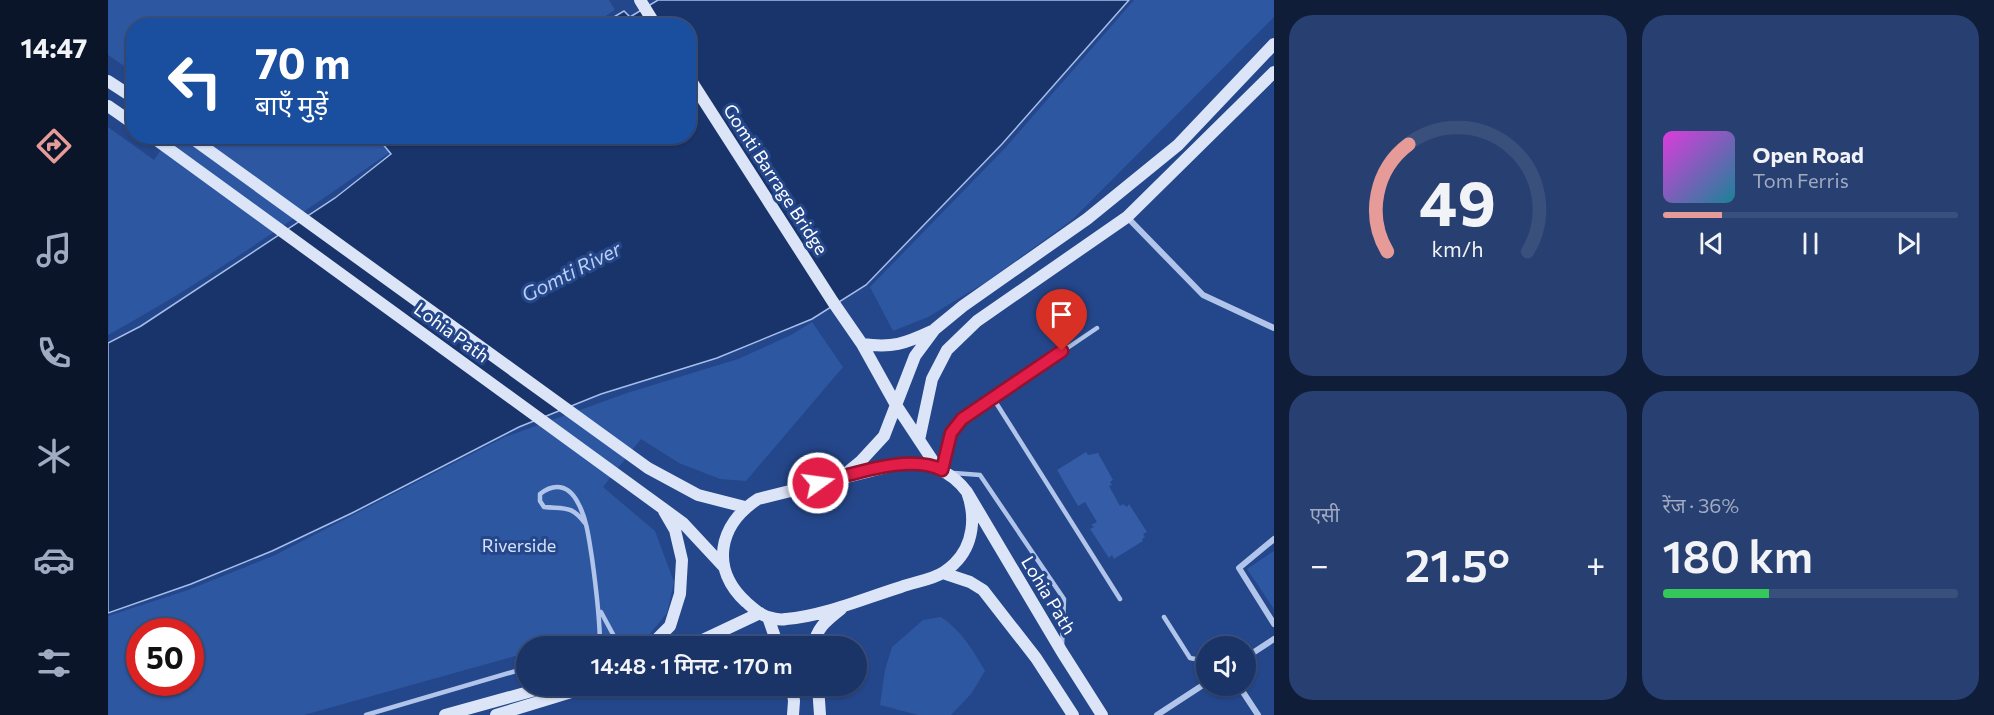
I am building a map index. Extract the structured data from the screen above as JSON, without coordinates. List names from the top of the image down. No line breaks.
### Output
{"streets":{"main road":["Gomti Barrage Bridge","Lohia Path"]},"crossings":[["Gomti Barrage Bridge","Lohia Path"]],"water":["Gomti River"],"parks":["Riverside"],"page":{"tabs":"14:47","turn":["70 m","बाएँ मुड़ें"],"song":["Open Road","Tom Ferris"],"tile":["एसी",["रेंज · 36%","180 km"]],"heat":["−","21.5°","+"],"limit":"50","trip":"14:48 · 1 मिनट · 170 m","gauge":["49","km/h"]}}
